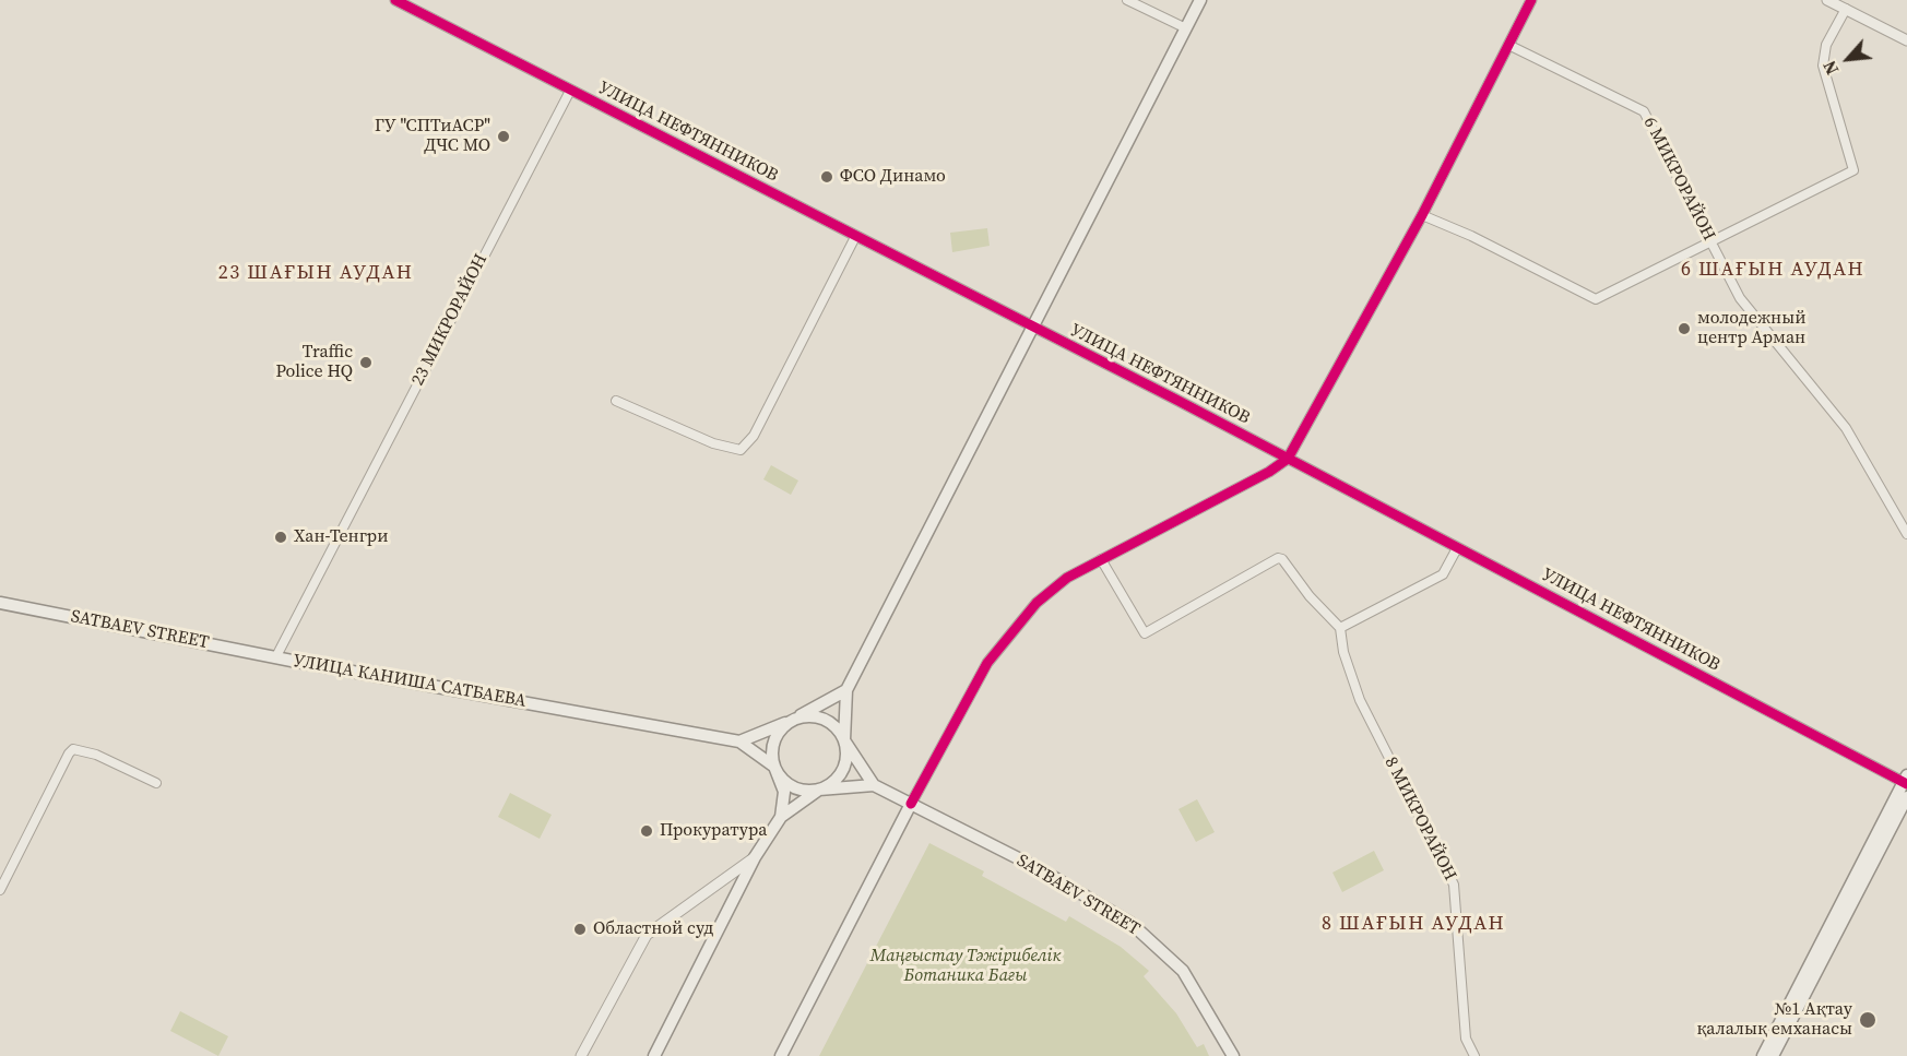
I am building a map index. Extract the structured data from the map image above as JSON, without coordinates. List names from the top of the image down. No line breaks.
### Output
{"streets":{"main road":["SATBAEV STREET","УЛИЦА КАНИША САТБАЕВА"],"street":["УЛИЦА НЕФТЯННИКОВ","6 МИКРОРАЙОН","23 МИКРОРАЙОН","8 МИКРОРАЙОН"]},"crossings":[["УЛИЦА НЕФТЯННИКОВ","23 МИКРОРАЙОН"],["23 МИКРОРАЙОН","SATBAEV STREET"],["23 МИКРОРАЙОН","УЛИЦА КАНИША САТБАЕВА"],["SATBAEV STREET","УЛИЦА КАНИША САТБАЕВА"]],"districts":["6 ШАҒЫН АУДАН","23 ШАҒЫН АУДАН","8 ШАҒЫН АУДАН"],"parks":["Маңғыстау Тәжірибелік Ботаника Бағы"],"places":["ГУ \"СПТиАСР\" ДЧС МО","ФСО Динамо","молодежный центр Арман","Traffic Police HQ","Хан-Тенгри","Прокуратура","Областной суд","№1 Ақтау қалалық емханасы"],"north":"bottom left"}
